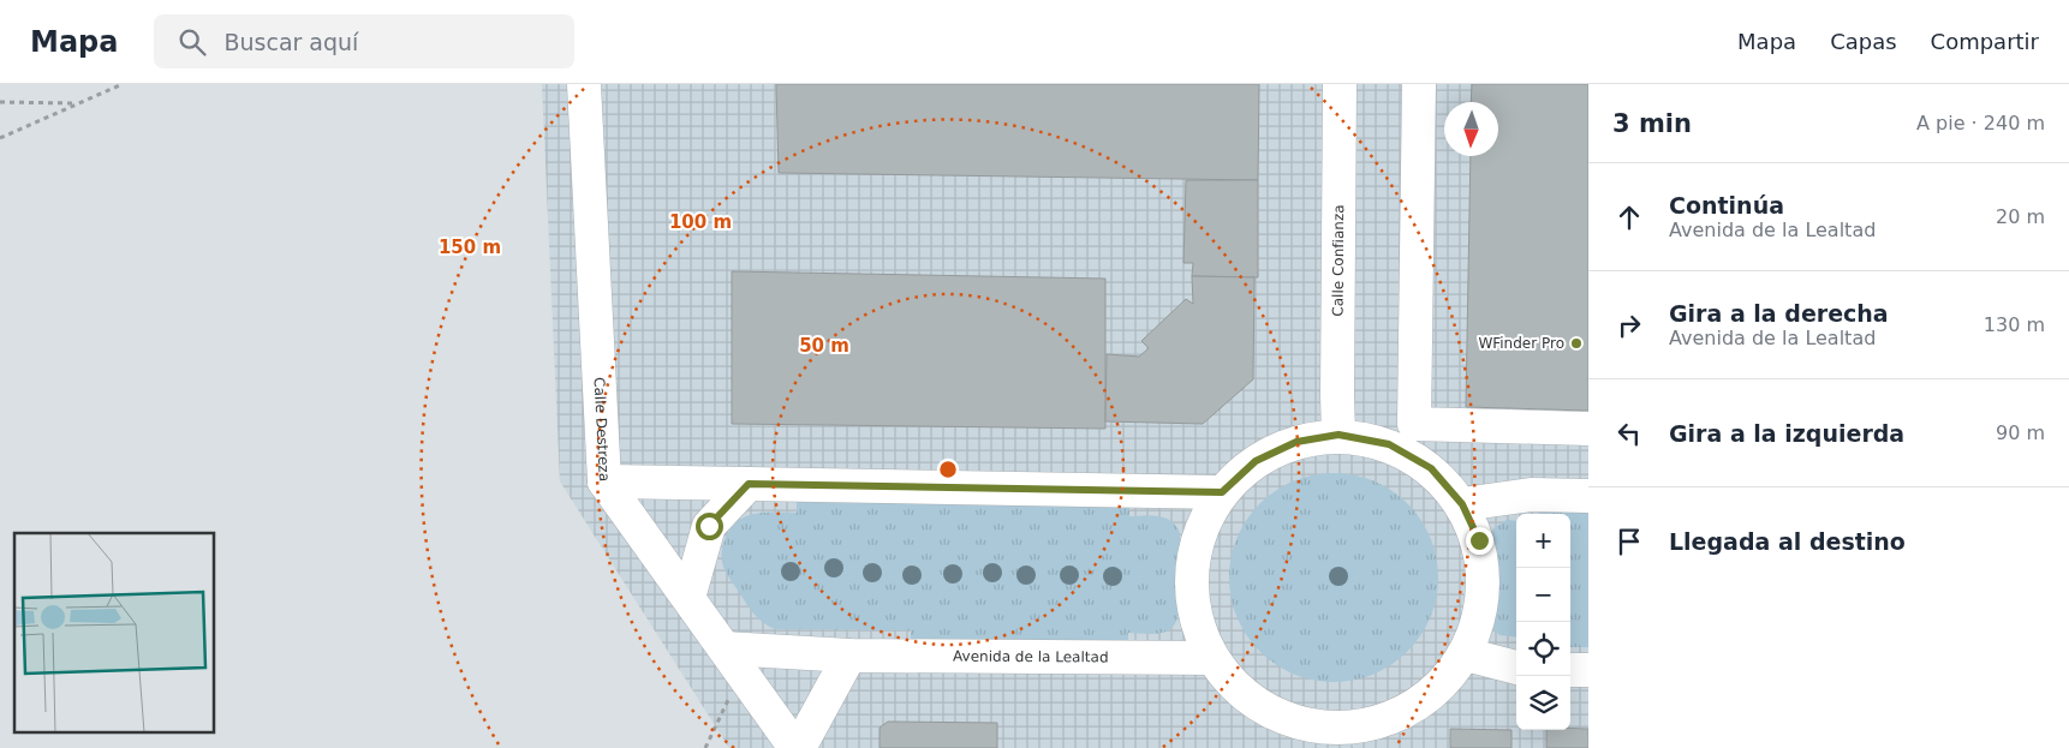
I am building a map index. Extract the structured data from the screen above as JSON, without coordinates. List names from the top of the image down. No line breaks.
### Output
{"streets":{"street":["Calle Confianza","Calle Destreza","Avenida de la Lealtad"]},"crossings":[["Calle Destreza","Avenida de la Lealtad"]],"places":["WFinder Pro"],"north":"bottom","page":{"header":"Mapa","search":"Buscar aquí","nav":["Mapa","Capas","Compartir"],"heading":["3 min","A pie · 240 m"],"list":[["Continúa","Avenida de la Lealtad","20 m"],["Gira a la derecha","Avenida de la Lealtad","130 m"],["Gira a la izquierda","90 m"],"Llegada al destino"],"map_buttons":["+","−"]},"rings":["100 m","150 m","50 m"]}
